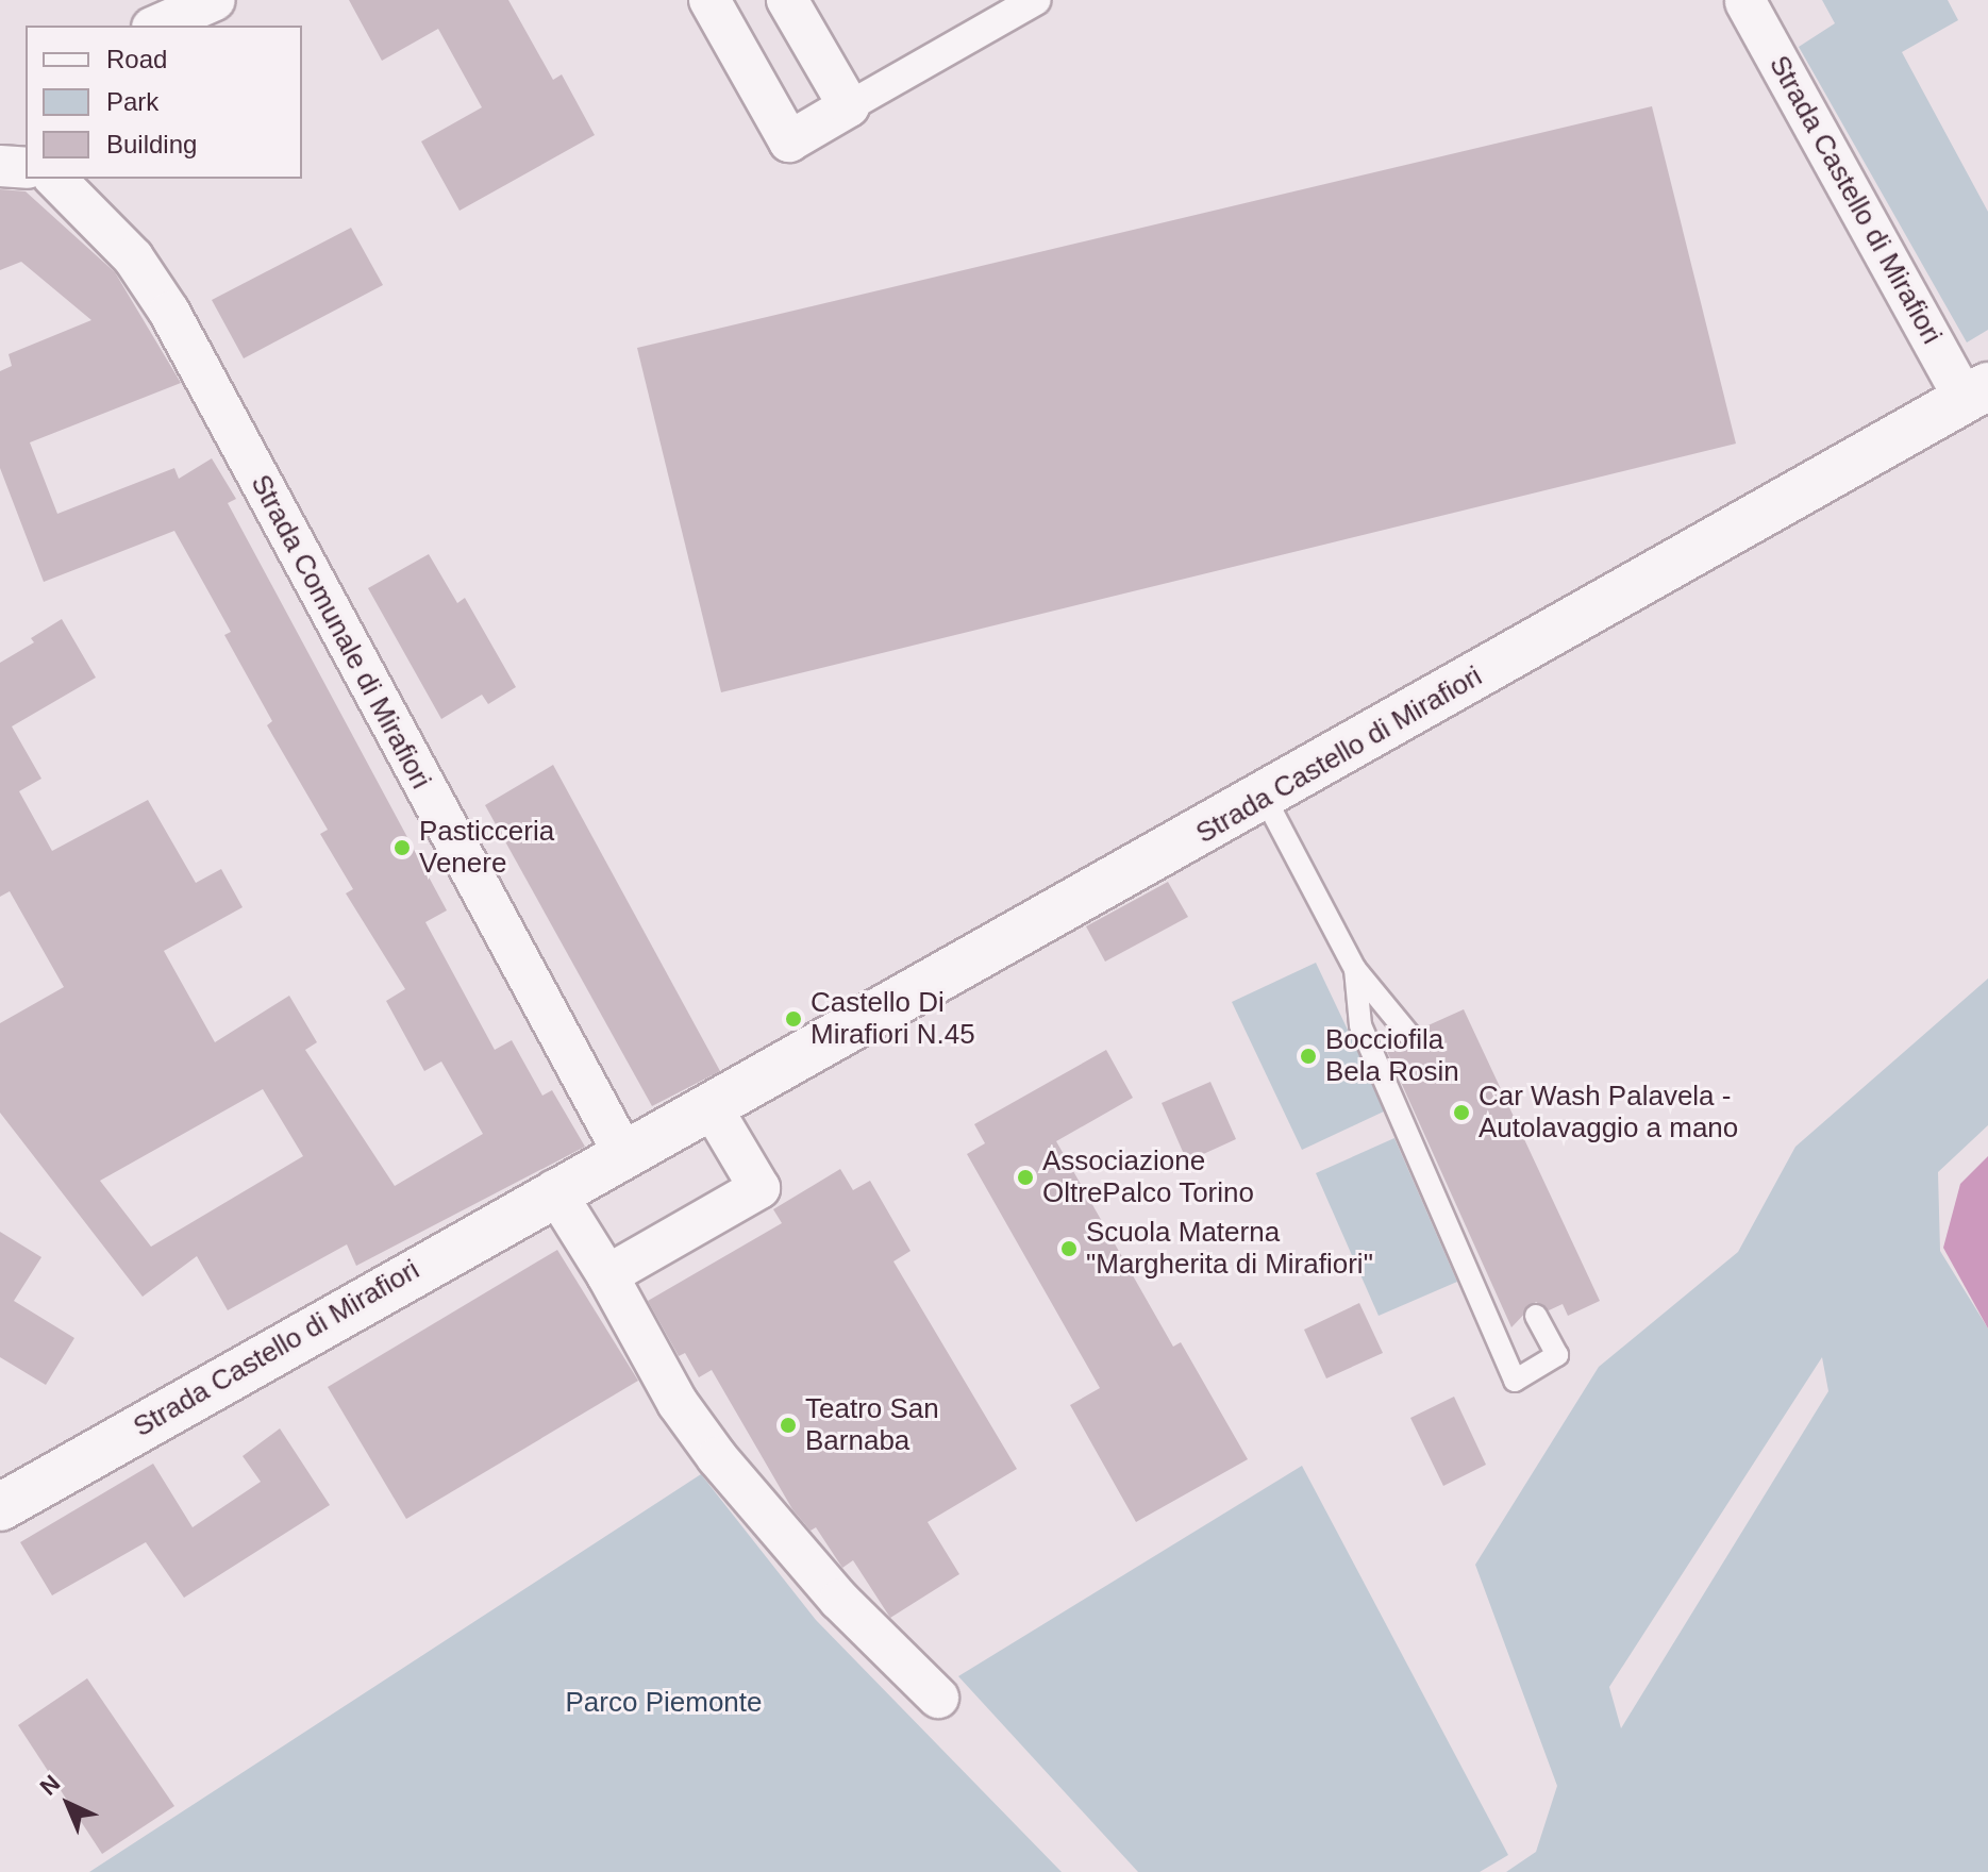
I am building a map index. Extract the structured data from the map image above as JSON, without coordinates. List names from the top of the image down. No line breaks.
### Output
{"streets":{"street":["Strada Castello di Mirafiori","Strada Comunale di Mirafiori"]},"crossings":[["Strada Castello di Mirafiori","Strada Comunale di Mirafiori"]],"parks":["Parco Piemonte"],"places":["Pasticceria Venere","Castello Di Mirafiori N.45","Bocciofila Bela Rosin","Car Wash Palavela - Autolavaggio a mano","Associazione OltrePalco Torino","Scuola Materna \"Margherita di Mirafiori\"","Teatro San Barnaba"],"legend":["Road","Park","Building"],"north":"top left"}
